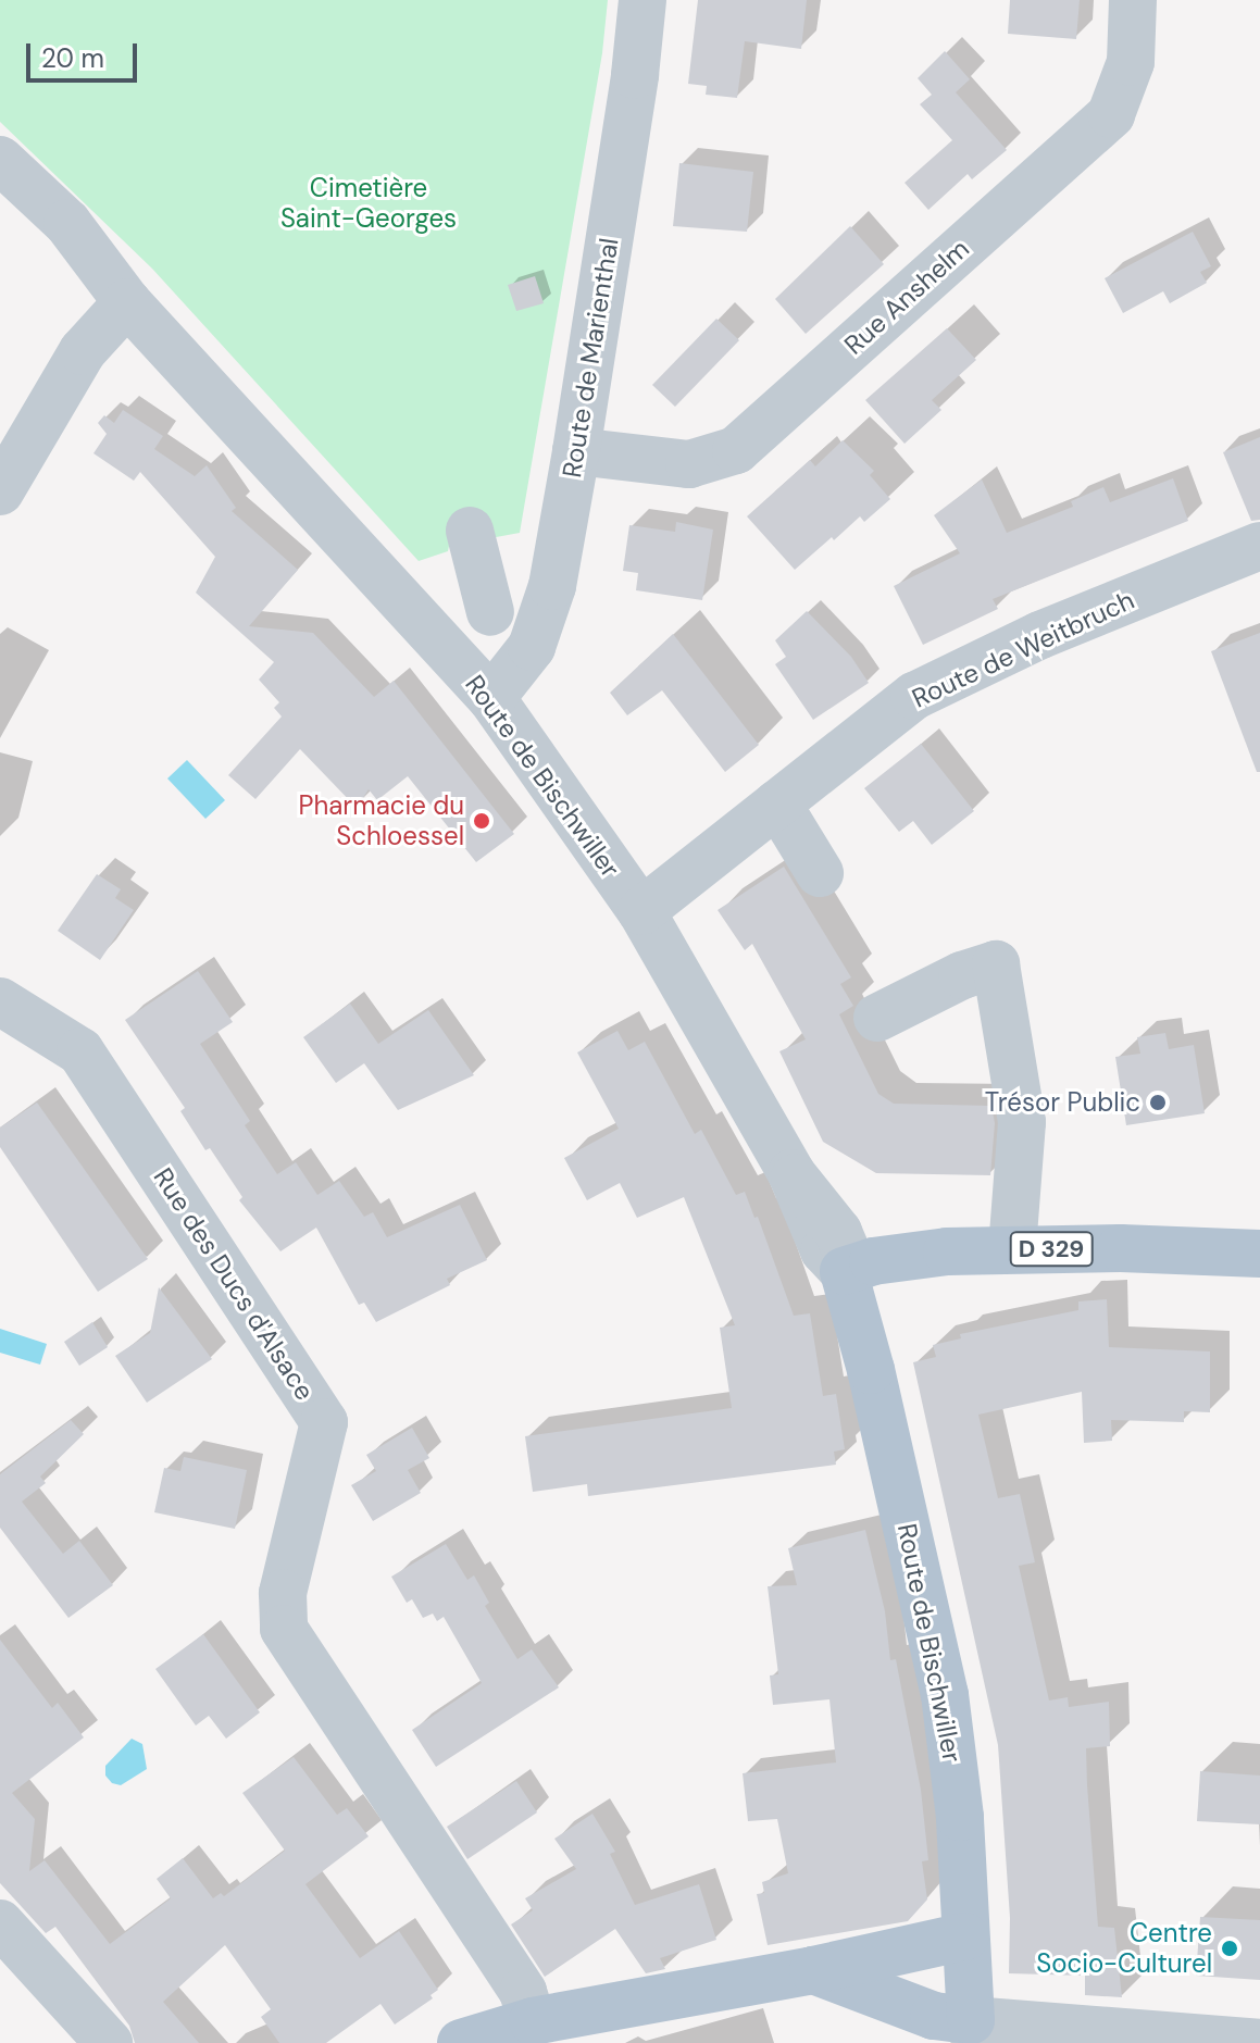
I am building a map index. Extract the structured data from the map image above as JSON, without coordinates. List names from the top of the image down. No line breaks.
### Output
{"streets":{"main road":["Route de Bischwiller","D 329"],"street":["Rue Anshelm","Route de Marienthal","Route de Weitbruch","Rue des Ducs d'Alsace"]},"crossings":[["Rue Anshelm","Route de Marienthal"],["Route de Marienthal","Route de Bischwiller"],["Route de Weitbruch","Route de Bischwiller"],["Route de Bischwiller","D 329"]],"parks":["Cimetière Saint-Georges"],"places":["Pharmacie du Schloessel","Trésor Public","Centre Socio-Culturel"],"scale_bar":"20 m"}
